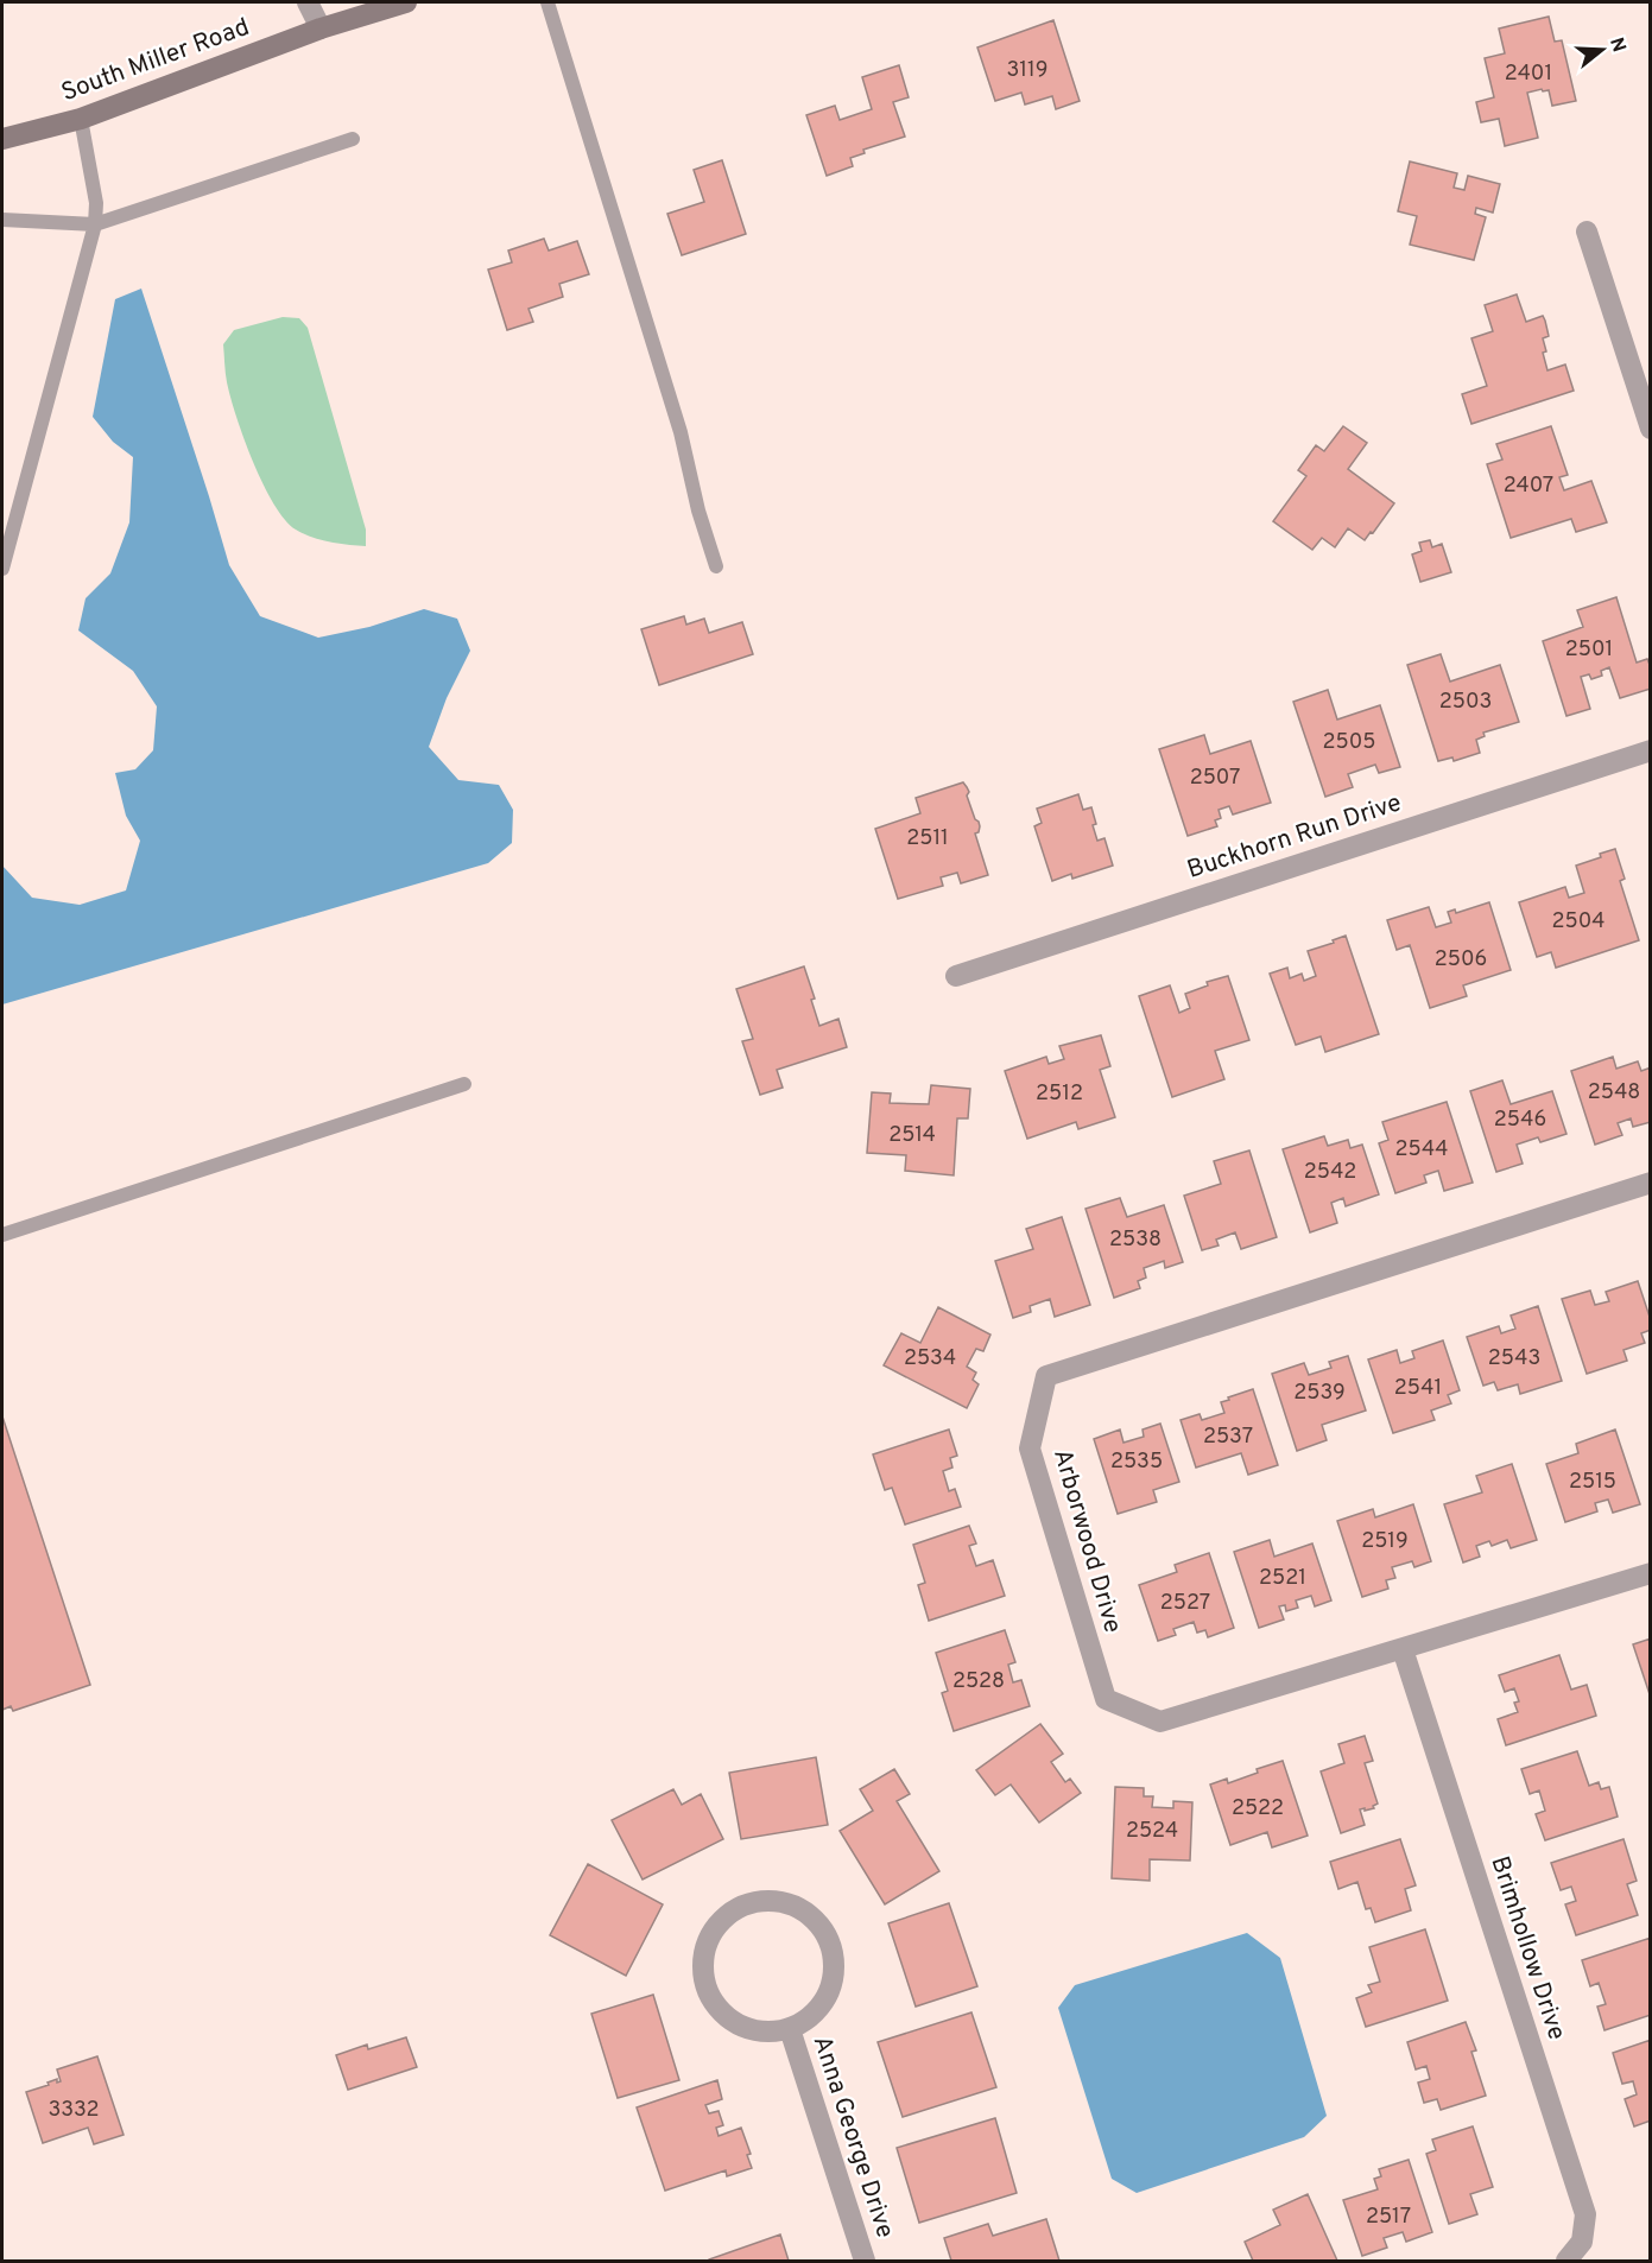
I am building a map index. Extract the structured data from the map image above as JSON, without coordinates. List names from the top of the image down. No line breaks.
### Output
{"streets":{"street":["South Miller Road","Buckhorn Run Drive","Arborwood Drive","Brimhollow Drive","Anna George Drive"]},"crossings":[["Arborwood Drive","Brimhollow Drive"]],"house_numbers":["3119","2401","2407","2501","2503","2505","2507","2511","2504","2506","2548","2512","2546","2514","2544","2542","2538","2534","2543","2541","2539","2537","2535","2515","2519","2521","2527","2528","2522","2524","3332","2517"],"north":"right"}
